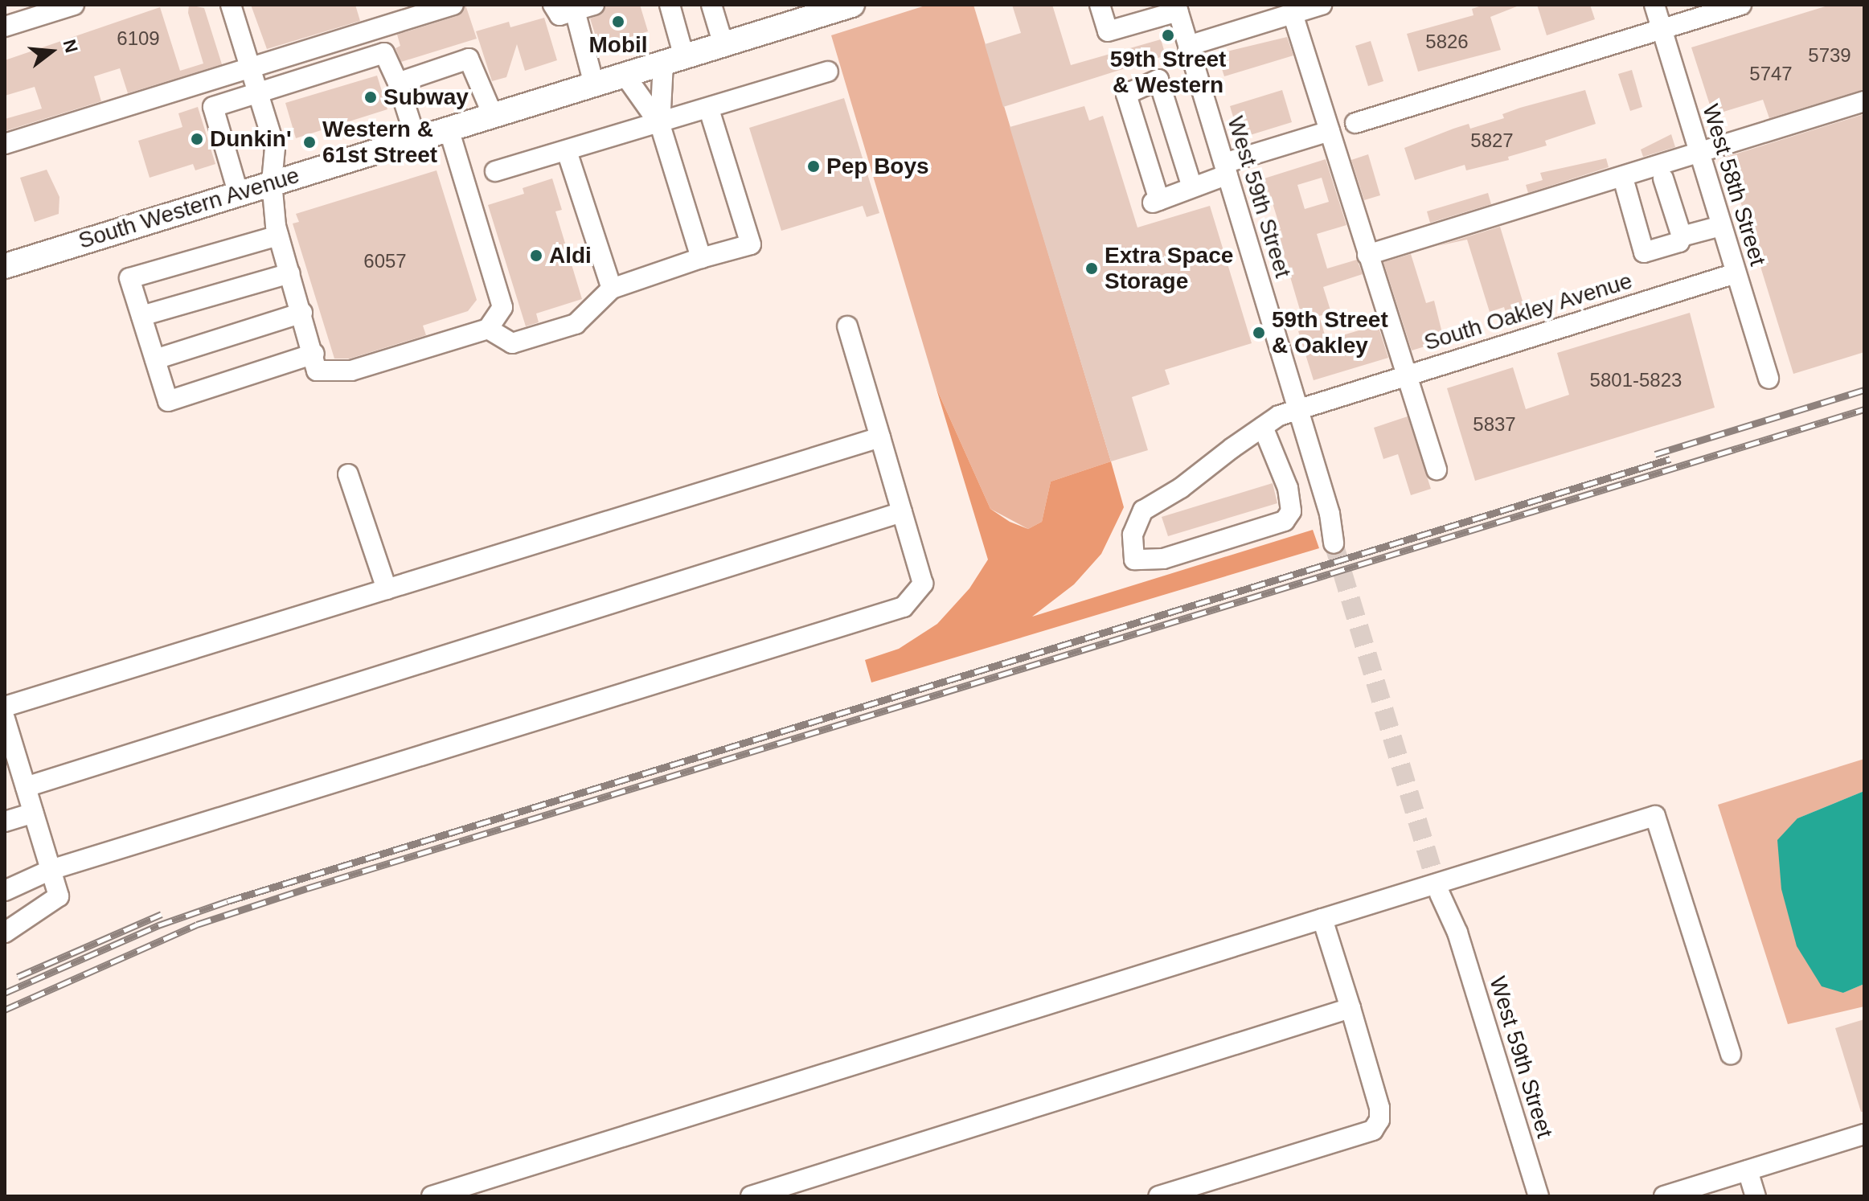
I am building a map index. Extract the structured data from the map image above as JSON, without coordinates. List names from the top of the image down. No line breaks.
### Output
{"streets":{"main road":["South Western Avenue"],"street":["West 58th Street","West 59th Street","South Oakley Avenue"]},"crossings":[["West 58th Street","South Oakley Avenue"],["West 59th Street","South Oakley Avenue"]],"places":["Mobil","59th Street & Western","Subway","Dunkin'","Western & 61st Street","Pep Boys","Aldi","Extra Space Storage","59th Street & Oakley"],"house_numbers":["6109","5826","5739","5747","5827","6057","5801-5823","5837"],"north":"right"}
